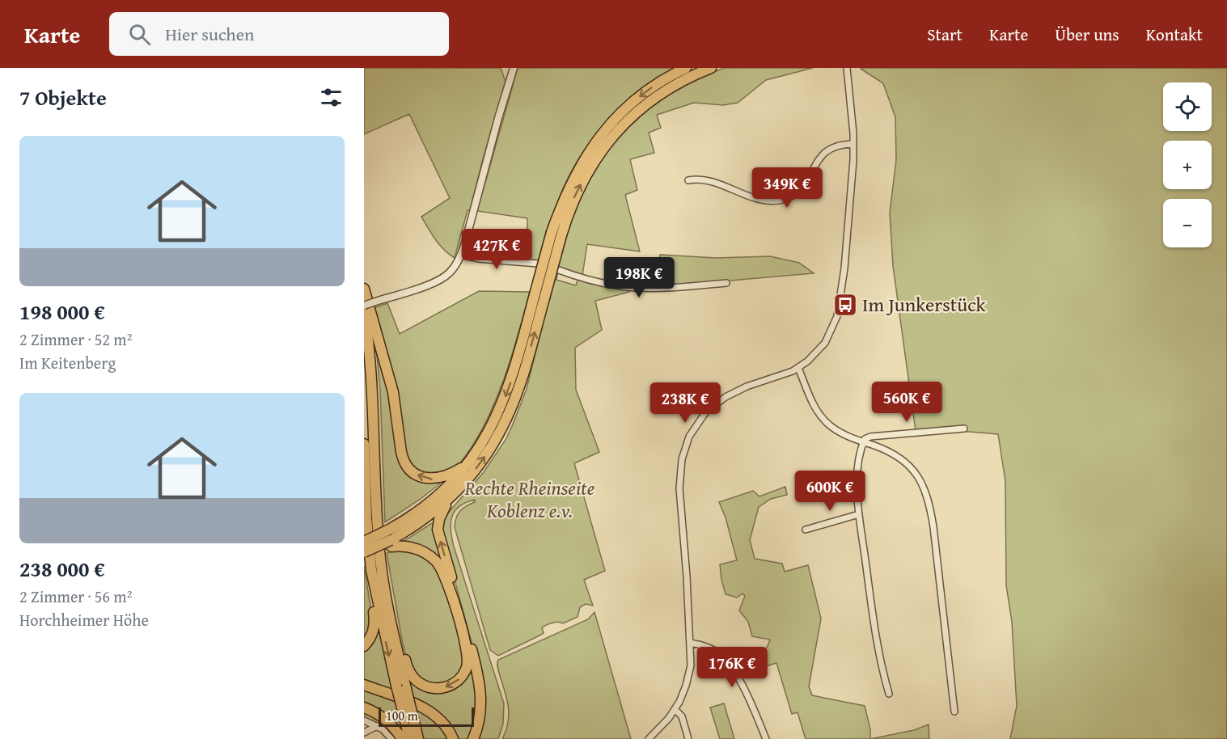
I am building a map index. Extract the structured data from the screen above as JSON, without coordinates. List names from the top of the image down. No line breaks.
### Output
{"parks":["Rechte Rheinseite Koblenz e.v."],"places":{"bus stop":["Im Junkerstück"]},"scale_bar":"100 m","page":{"header":"Karte","search":"Hier suchen","nav":["Start","Karte","Über uns","Kontakt"],"heading":"7 Objekte","map_buttons":["+","−"],"list":[{"name":"198 000 €","note":"2 Zimmer · 52 m² · Im Keitenberg"},{"name":"238 000 €","note":"2 Zimmer · 56 m² · Horchheimer Höhe"}],"price":["349K €","427K €","198K €","560K €","238K €","600K €","176K €"],"scale":"100 m"}}
